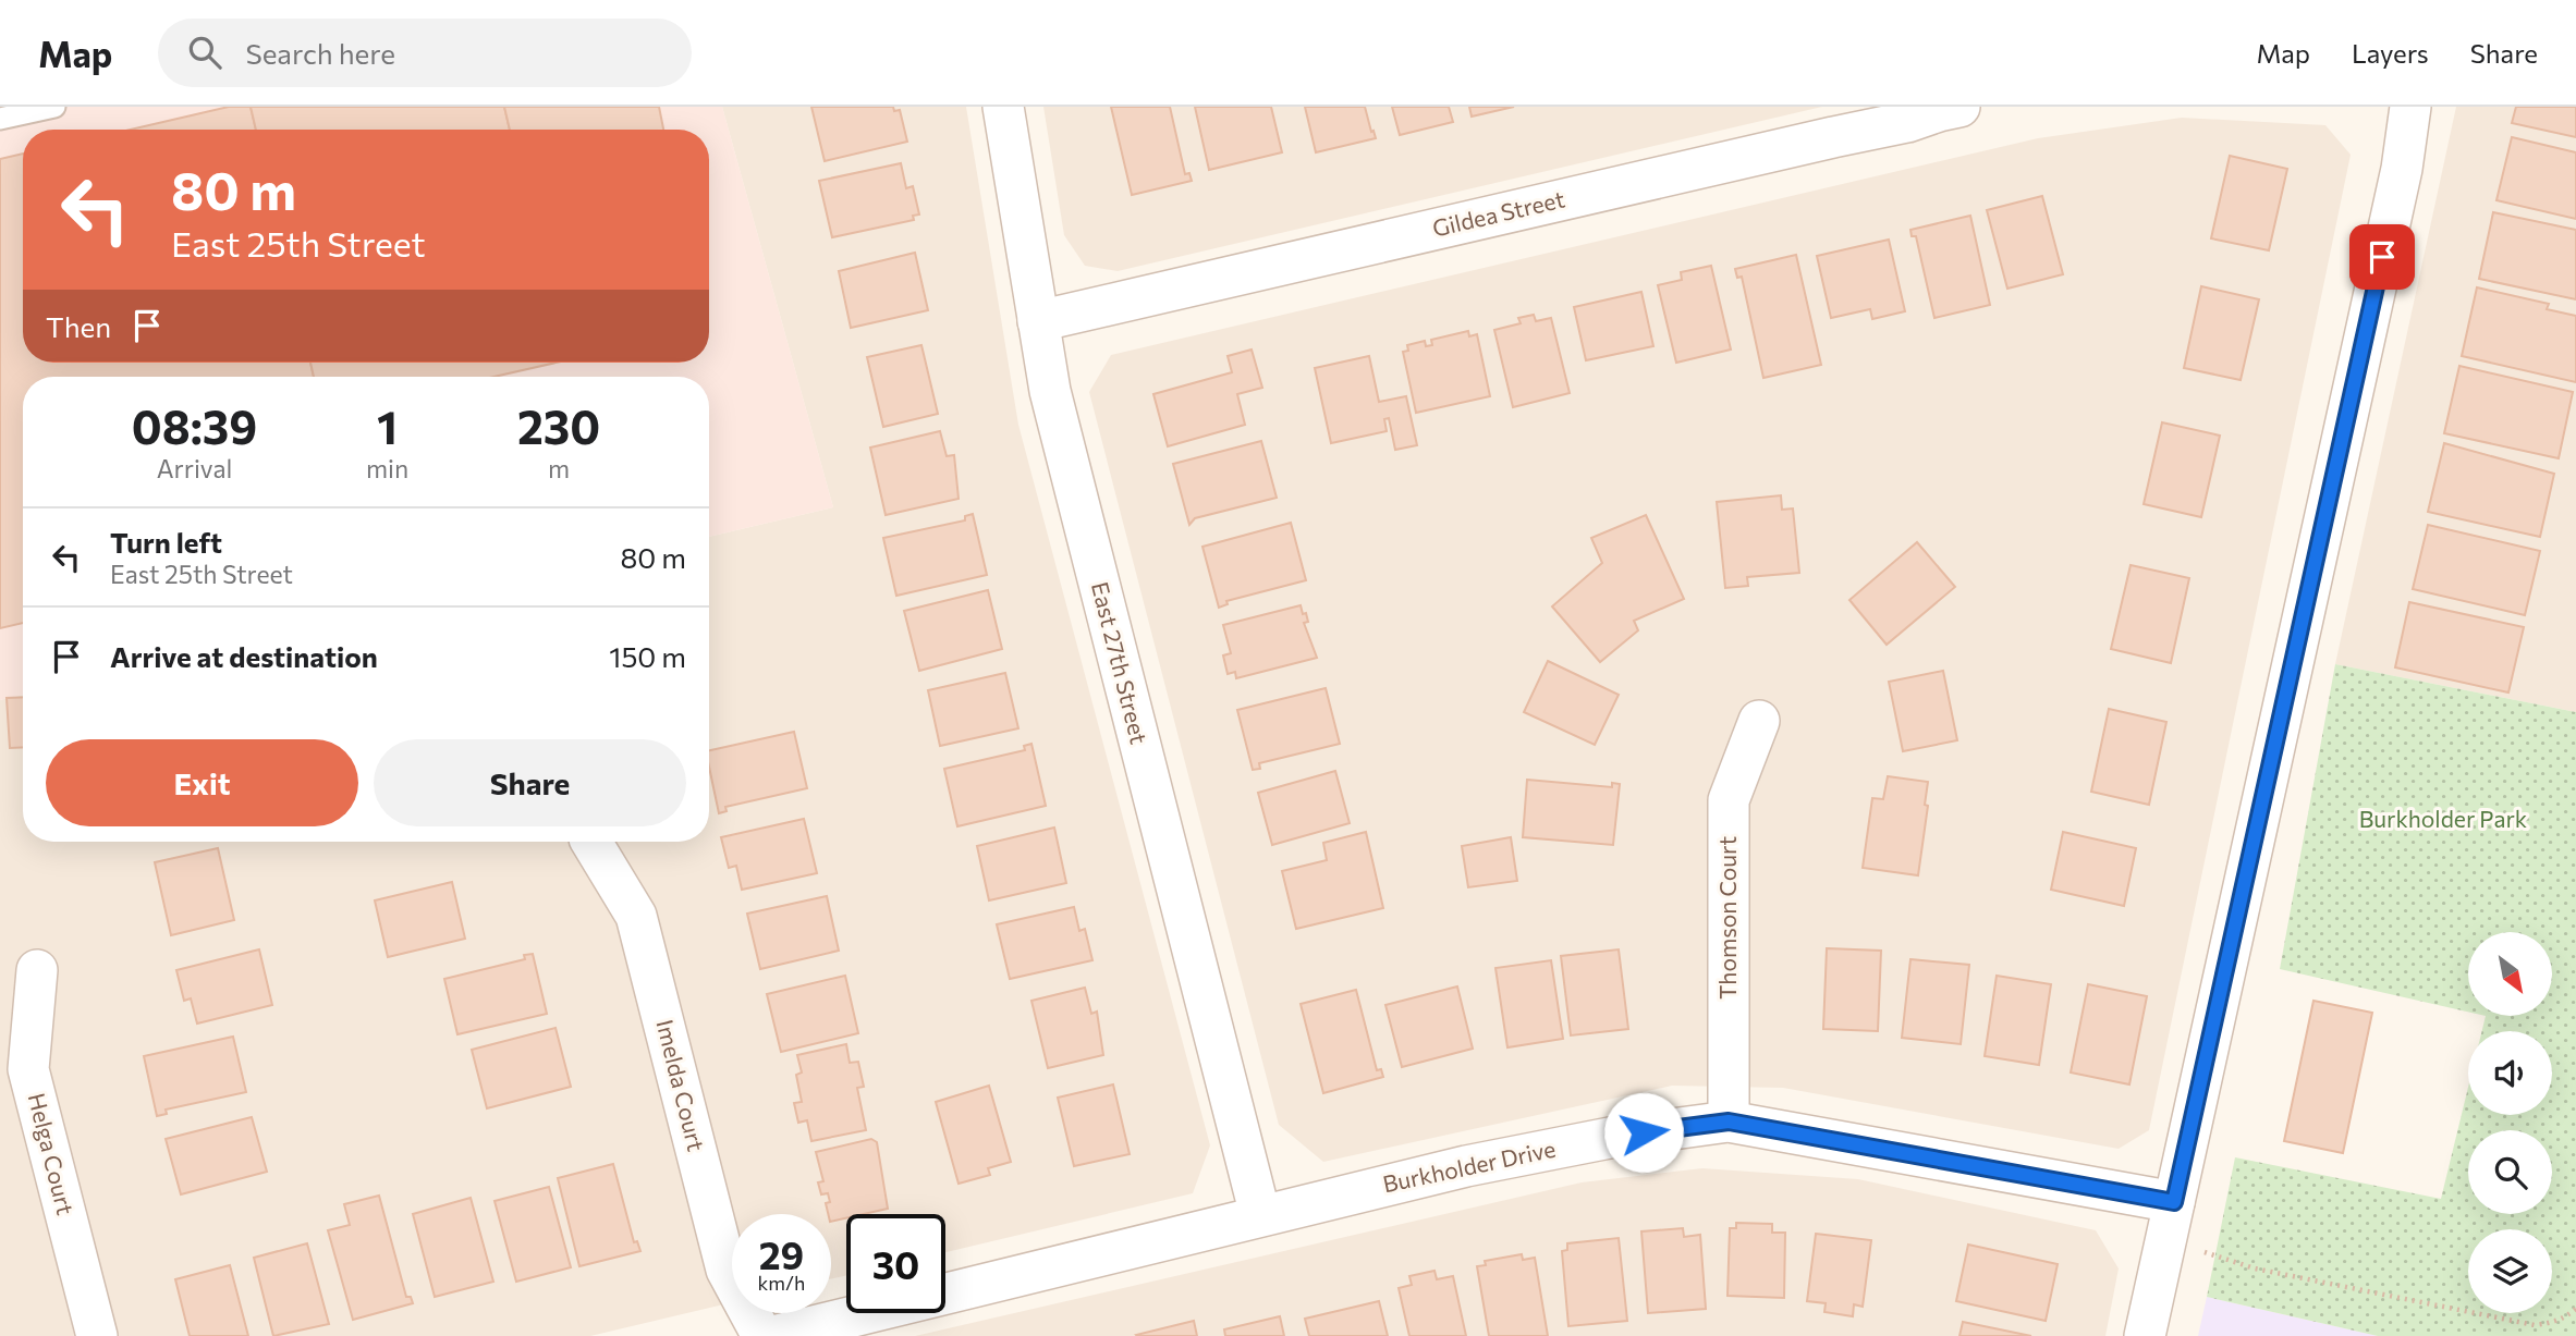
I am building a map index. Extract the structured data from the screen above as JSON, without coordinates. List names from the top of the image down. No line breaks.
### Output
{"streets":{"street":["Gildea Street","East 27th Street","Thomson Court","Imelda Court","Helga Court","Burkholder Drive"]},"crossings":[["Gildea Street","East 27th Street"],["East 27th Street","Burkholder Drive"],["Thomson Court","Burkholder Drive"]],"parks":["Burkholder Park"],"north":"bottom right","page":{"header":"Map","search":"Search here","nav":["Map","Layers","Share"],"turn":["80 m","East 25th Street"],"then":"Then","eta":["08:39","Arrival","1","min","230","m"],"list":[{"name":"Turn left","note":"East 25th Street","value":"80 m"},{"name":"Arrive at destination","value":"150 m"}],"buttons":["Exit","Share"],"speed":"29 km/h","limit":"30"}}
